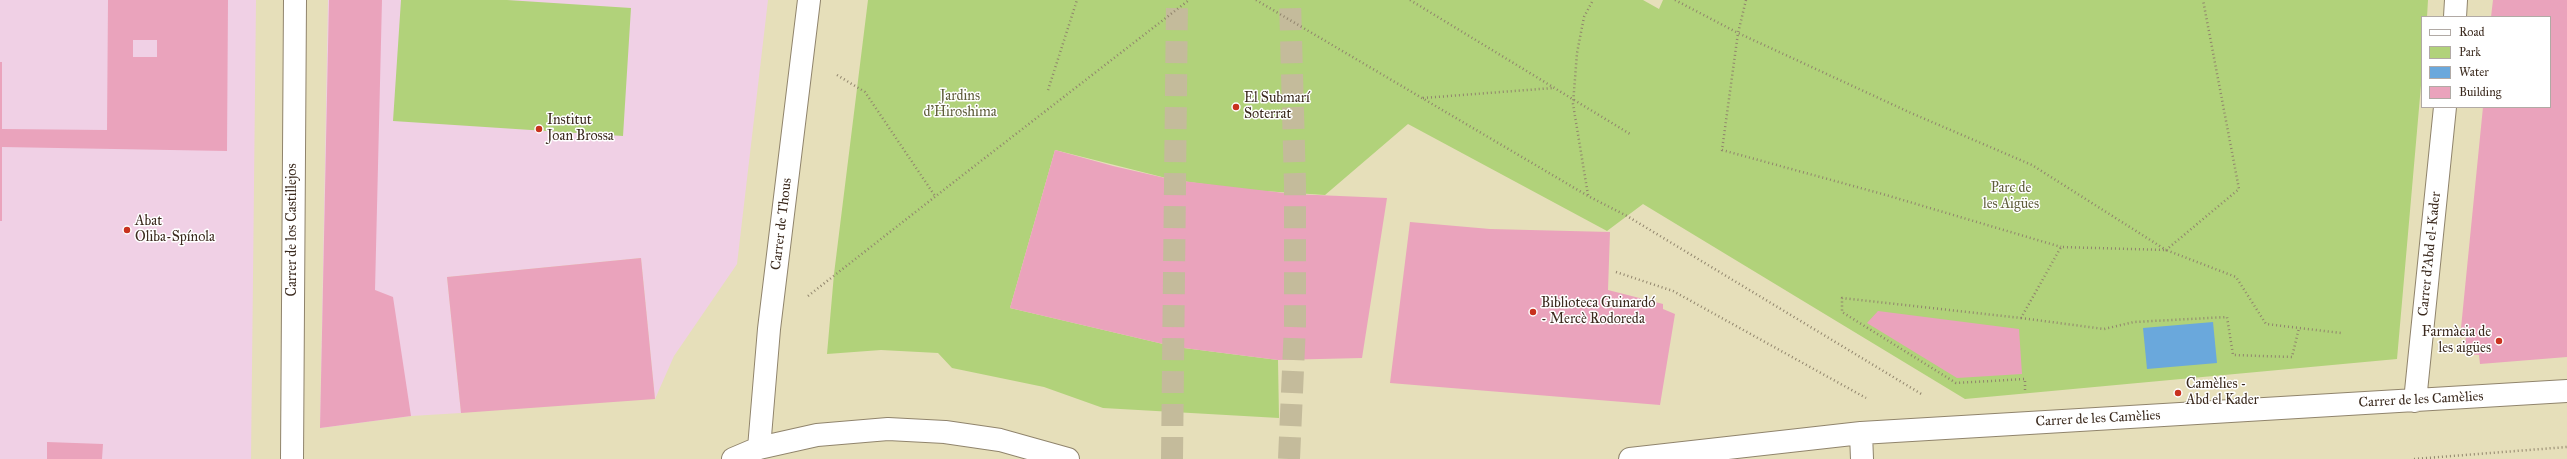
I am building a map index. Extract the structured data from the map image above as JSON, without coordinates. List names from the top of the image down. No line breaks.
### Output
{"streets":{"street":["Carrer de Thous","Carrer de los Castillejos","Carrer d'Abd el-Kader","Carrer de les Camèlies"]},"crossings":[["Carrer d'Abd el-Kader","Carrer de les Camèlies"]],"parks":["Jardins d'Hiroshima","Parc de les Aigües"],"places":["El Submarí Soterrat","Institut Joan Brossa","Abat Oliba-Spínola","Biblioteca Guinardó - Mercè Rodoreda","Farmàcia de les aigües","Camèlies - Abd el Kader"],"legend":["Road","Park","Water","Building"]}
